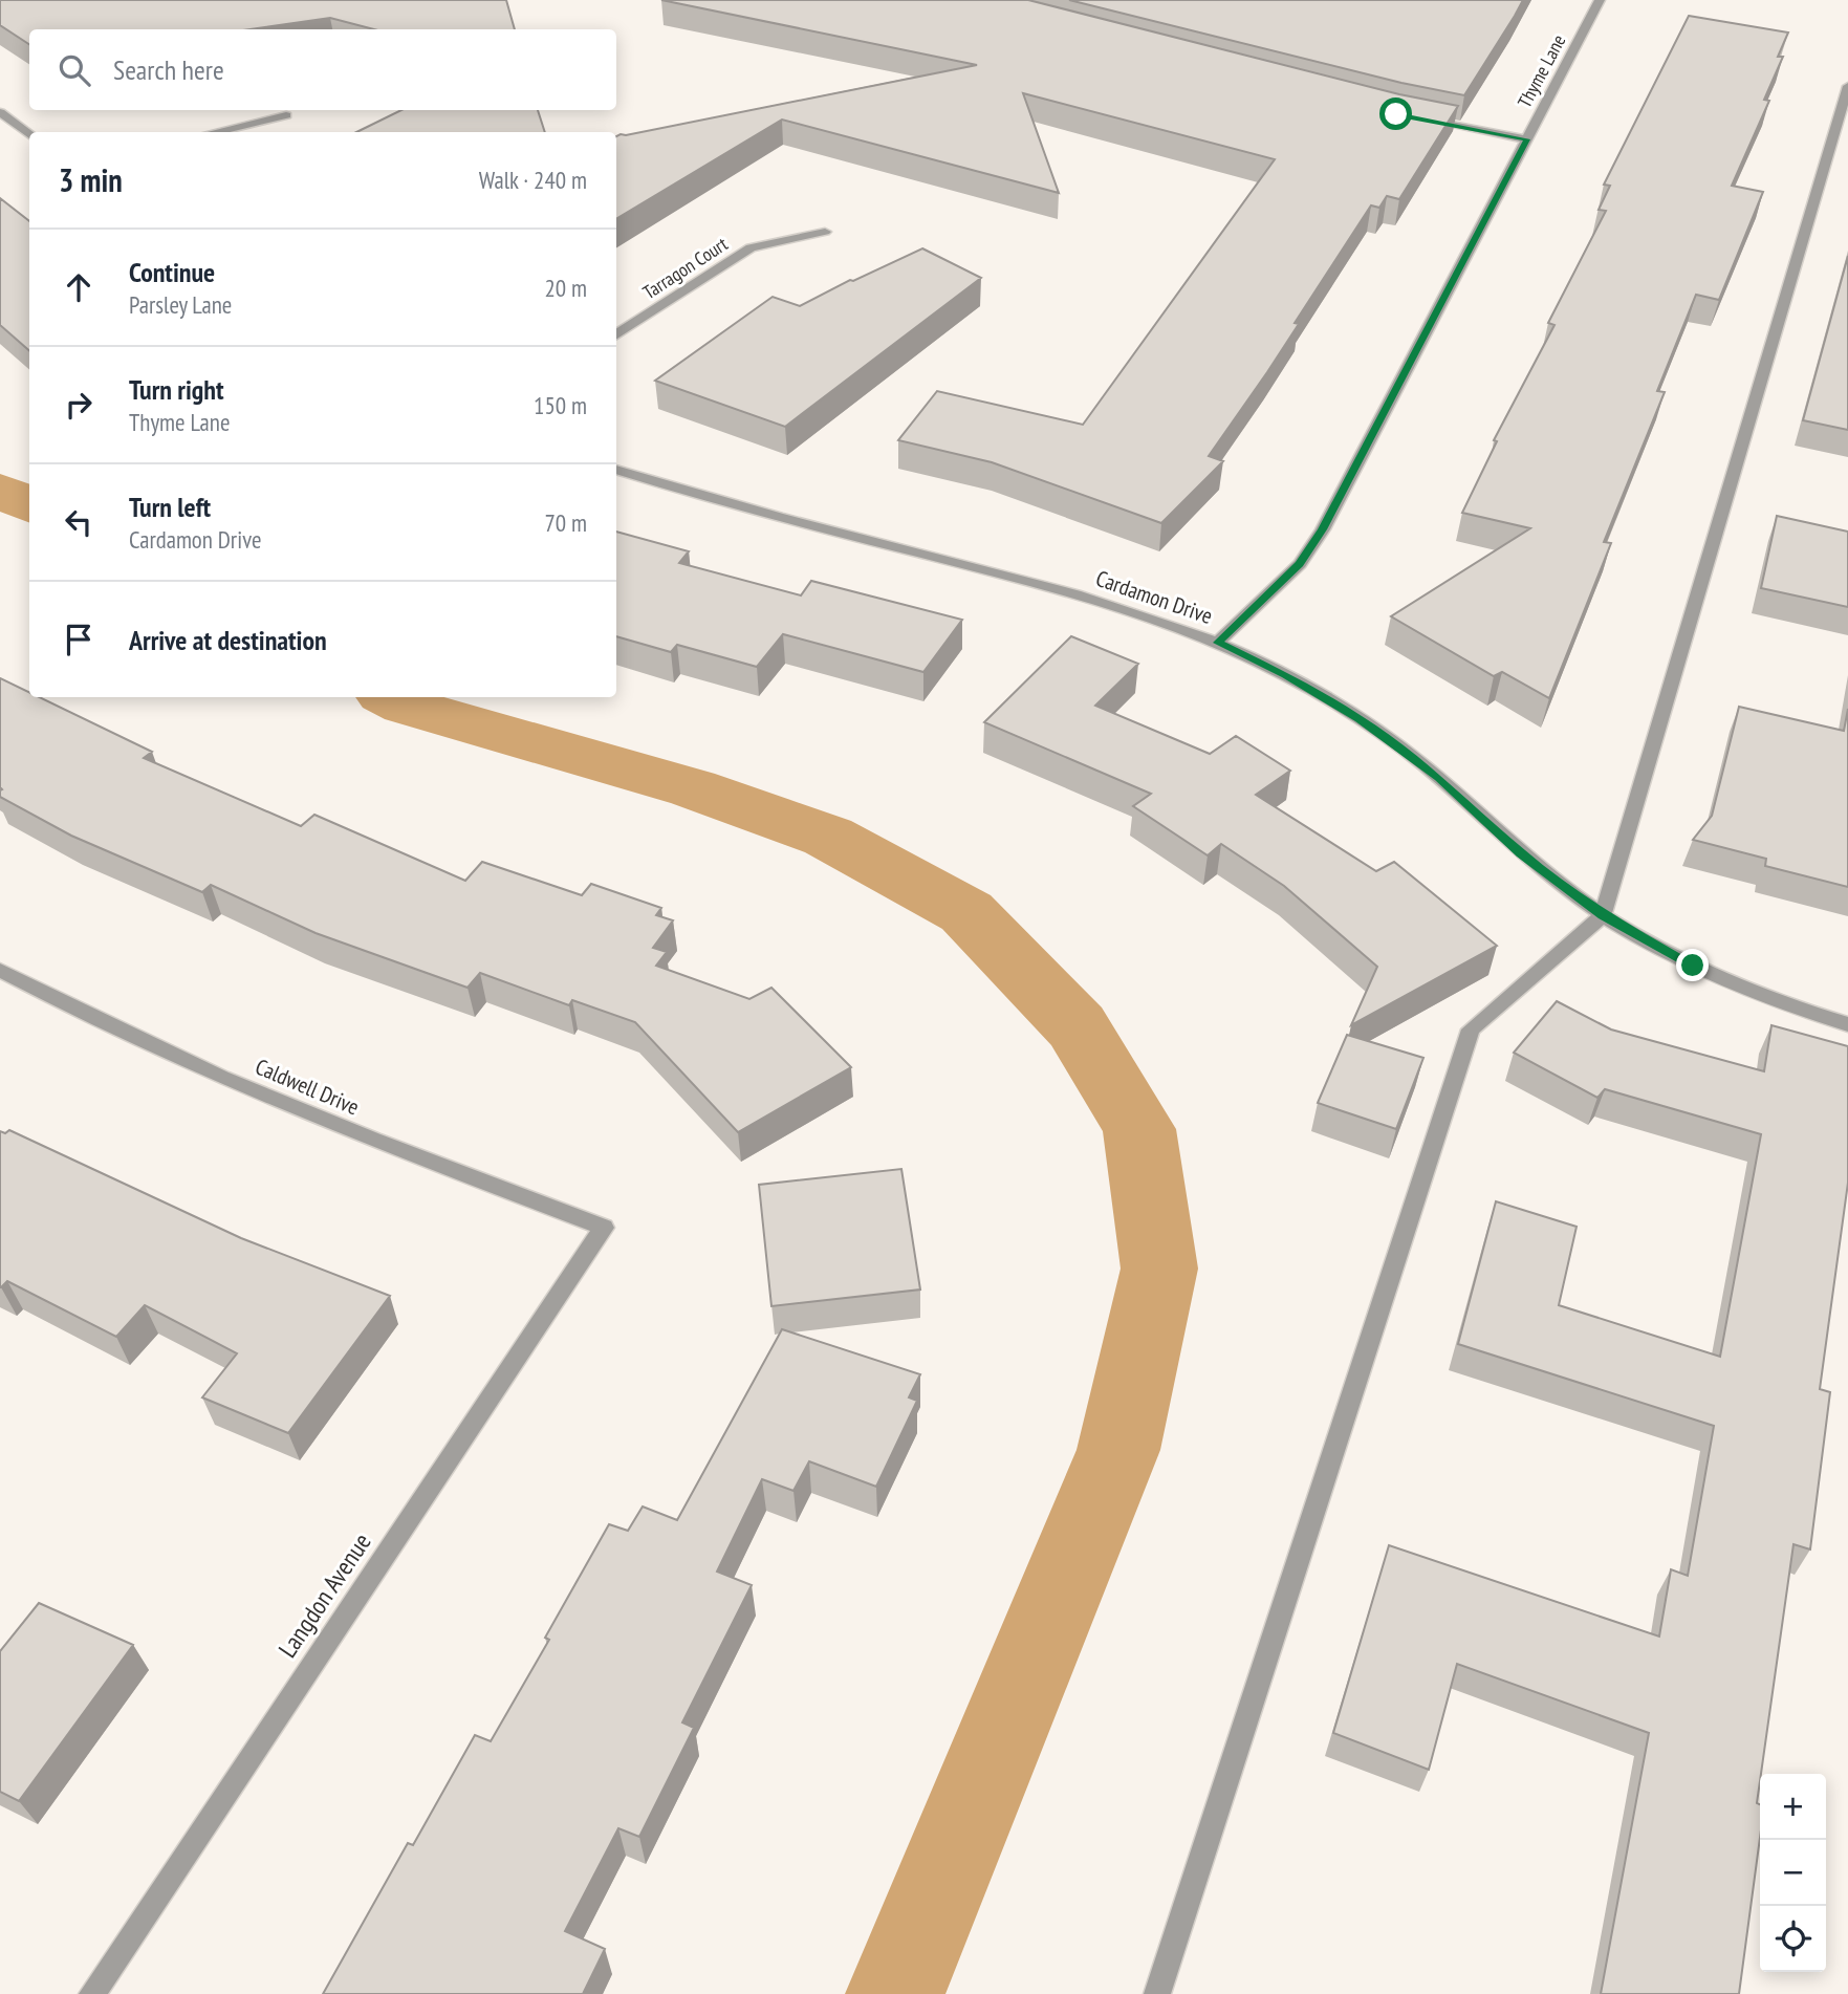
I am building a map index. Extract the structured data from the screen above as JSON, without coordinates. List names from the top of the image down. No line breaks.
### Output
{"streets":{"street":["Thyme Lane","Tarragon Court","Cardamon Drive","Caldwell Drive","Langdon Avenue"]},"crossings":[["Thyme Lane","Cardamon Drive"],["Caldwell Drive","Langdon Avenue"]],"page":{"search":"Search here","heading":["3 min","Walk · 240 m"],"list":[["Continue","Parsley Lane","20 m"],["Turn right","Thyme Lane","150 m"],["Turn left","Cardamon Drive","70 m"],"Arrive at destination"],"map_buttons":["+","−"]}}
